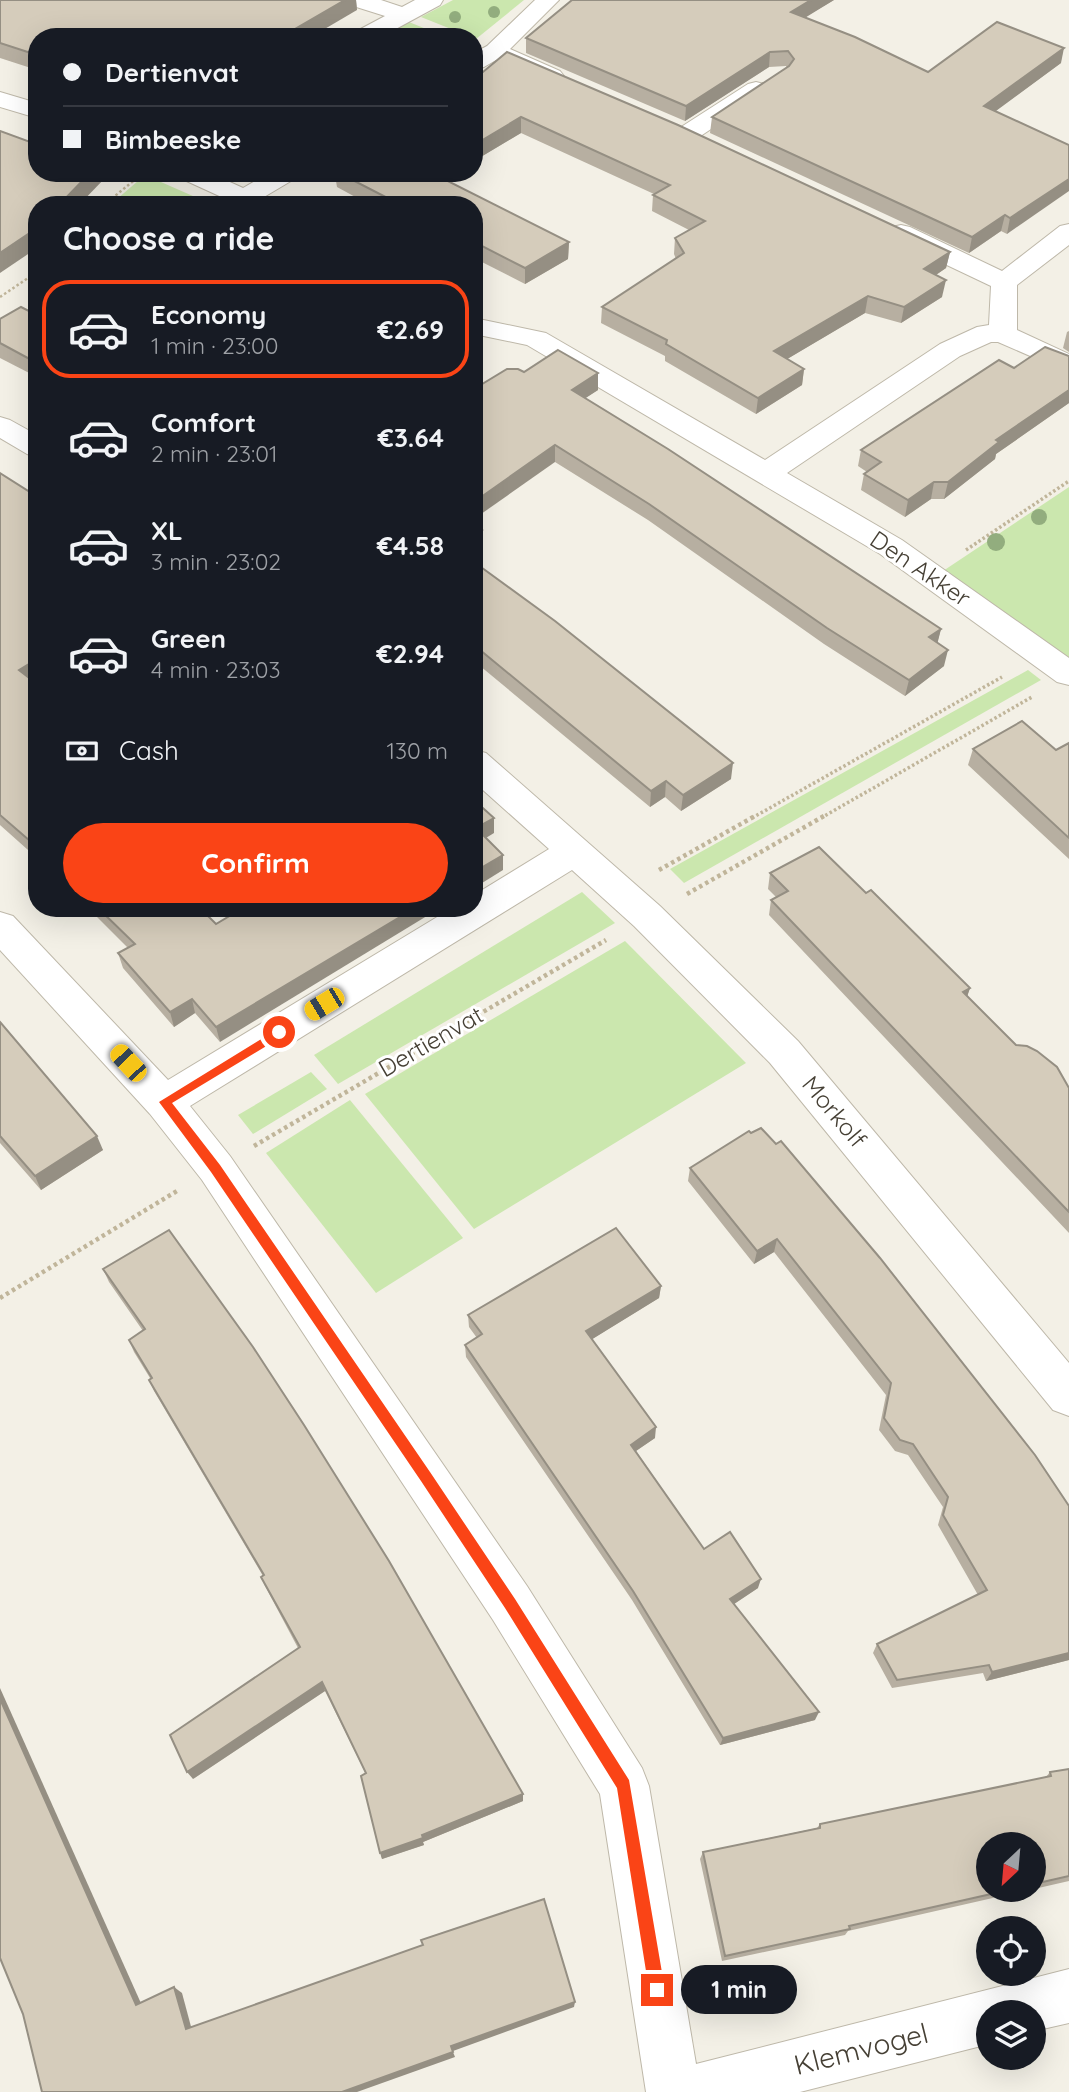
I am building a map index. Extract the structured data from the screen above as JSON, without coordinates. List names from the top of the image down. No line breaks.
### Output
{"streets":{"street":["Den Akker","Morkolf","Klemvogel"],"path":["Dertienvat"]},"crossings":[["Dertienvat","Morkolf"]],"north":"bottom left","page":{"banner":["Dertienvat","Bimbeeske"],"heading":"Choose a ride","list":[{"name":"Economy","note":"1 min · 23:00","value":"€2.69"},{"name":"Comfort","note":"2 min · 23:01","value":"€3.64"},{"name":"XL","note":"3 min · 23:02","value":"€4.58"},{"name":"Green","note":"4 min · 23:03","value":"€2.94"}],"pay":["Cash","130 m"],"buttons":"Confirm","bubble":"1 min"}}
